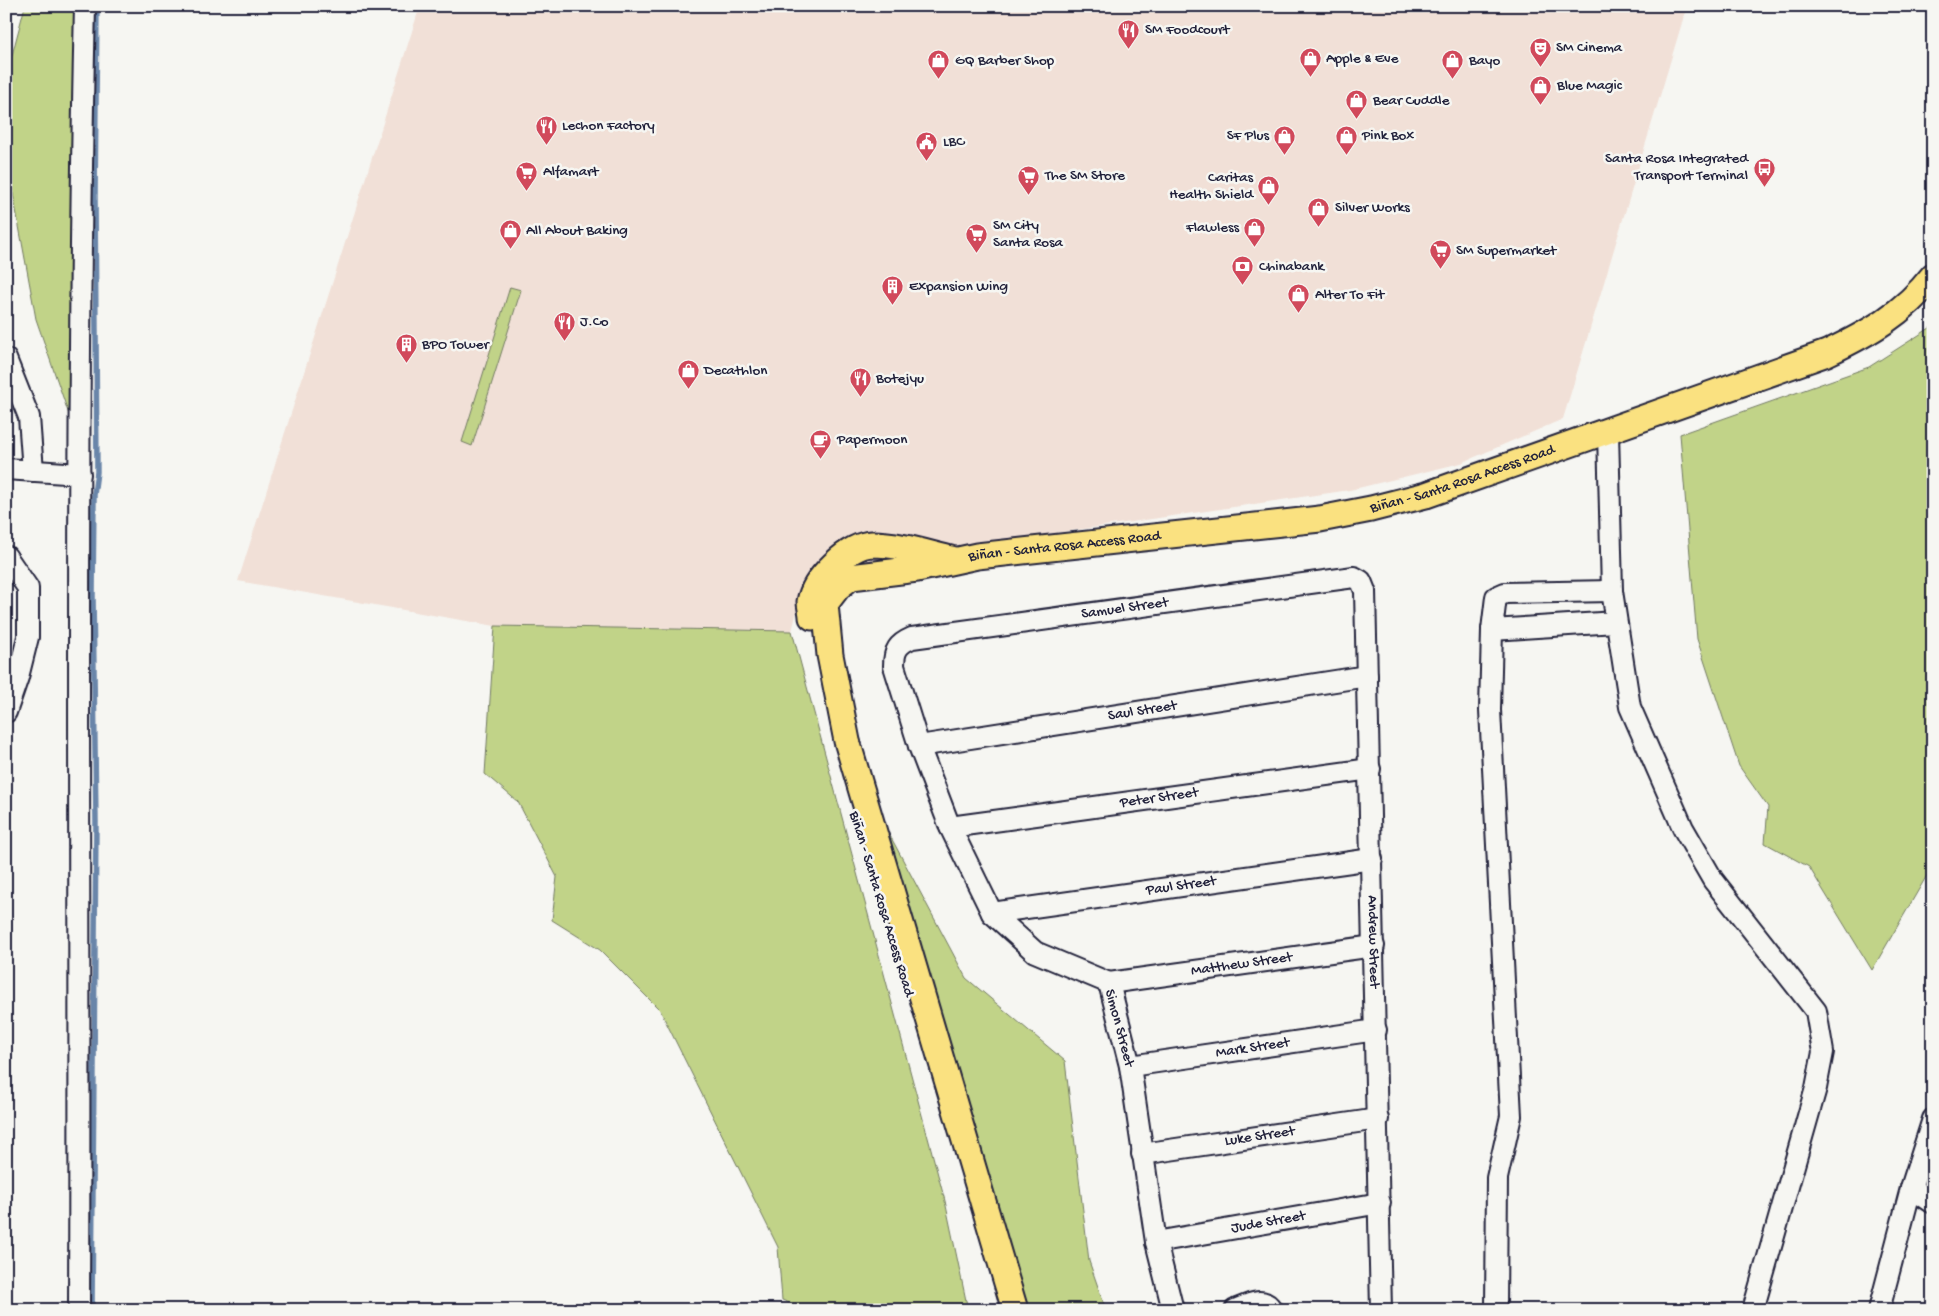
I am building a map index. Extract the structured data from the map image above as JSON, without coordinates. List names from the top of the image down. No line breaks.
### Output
{"streets":{"main road":["Biñan - Santa Rosa Access Road"],"street":["Samuel Street","Saul Street","Peter Street","Paul Street","Andrew Street","Matthew Street","Simon Street","Mark Street","Luke Street","Jude Street"]},"crossings":[["Samuel Street","Andrew Street"],["Samuel Street","Simon Street"],["Saul Street","Andrew Street"],["Saul Street","Simon Street"],["Peter Street","Andrew Street"],["Peter Street","Simon Street"],["Paul Street","Andrew Street"],["Paul Street","Simon Street"],["Andrew Street","Matthew Street"],["Andrew Street","Mark Street"],["Andrew Street","Luke Street"],["Andrew Street","Jude Street"],["Matthew Street","Simon Street"],["Simon Street","Mark Street"],["Simon Street","Luke Street"],["Simon Street","Jude Street"]],"places":{"restaurant":["SM Foodcourt","Lechon Factory","J.Co","Botejyu"],"theatre":["SM Cinema"],"shop":["Apple & Eve","GQ Barber Shop","Bayo","Blue Magic","Bear Cuddle","SF Plus","Pink Box","Caritas Health Shield","Silver Works","Flawless","All About Baking","Alter To Fit","Decathlon"],"public building":["LBC"],"bus stop":["Santa Rosa Integrated Transport Terminal"],"supermarket":["Alfamart","The SM Store","SM City Santa Rosa","SM Supermarket"],"bank":["Chinabank"],"building":["Expansion Wing","BPO Tower"],"cafe":["Papermoon"]}}
